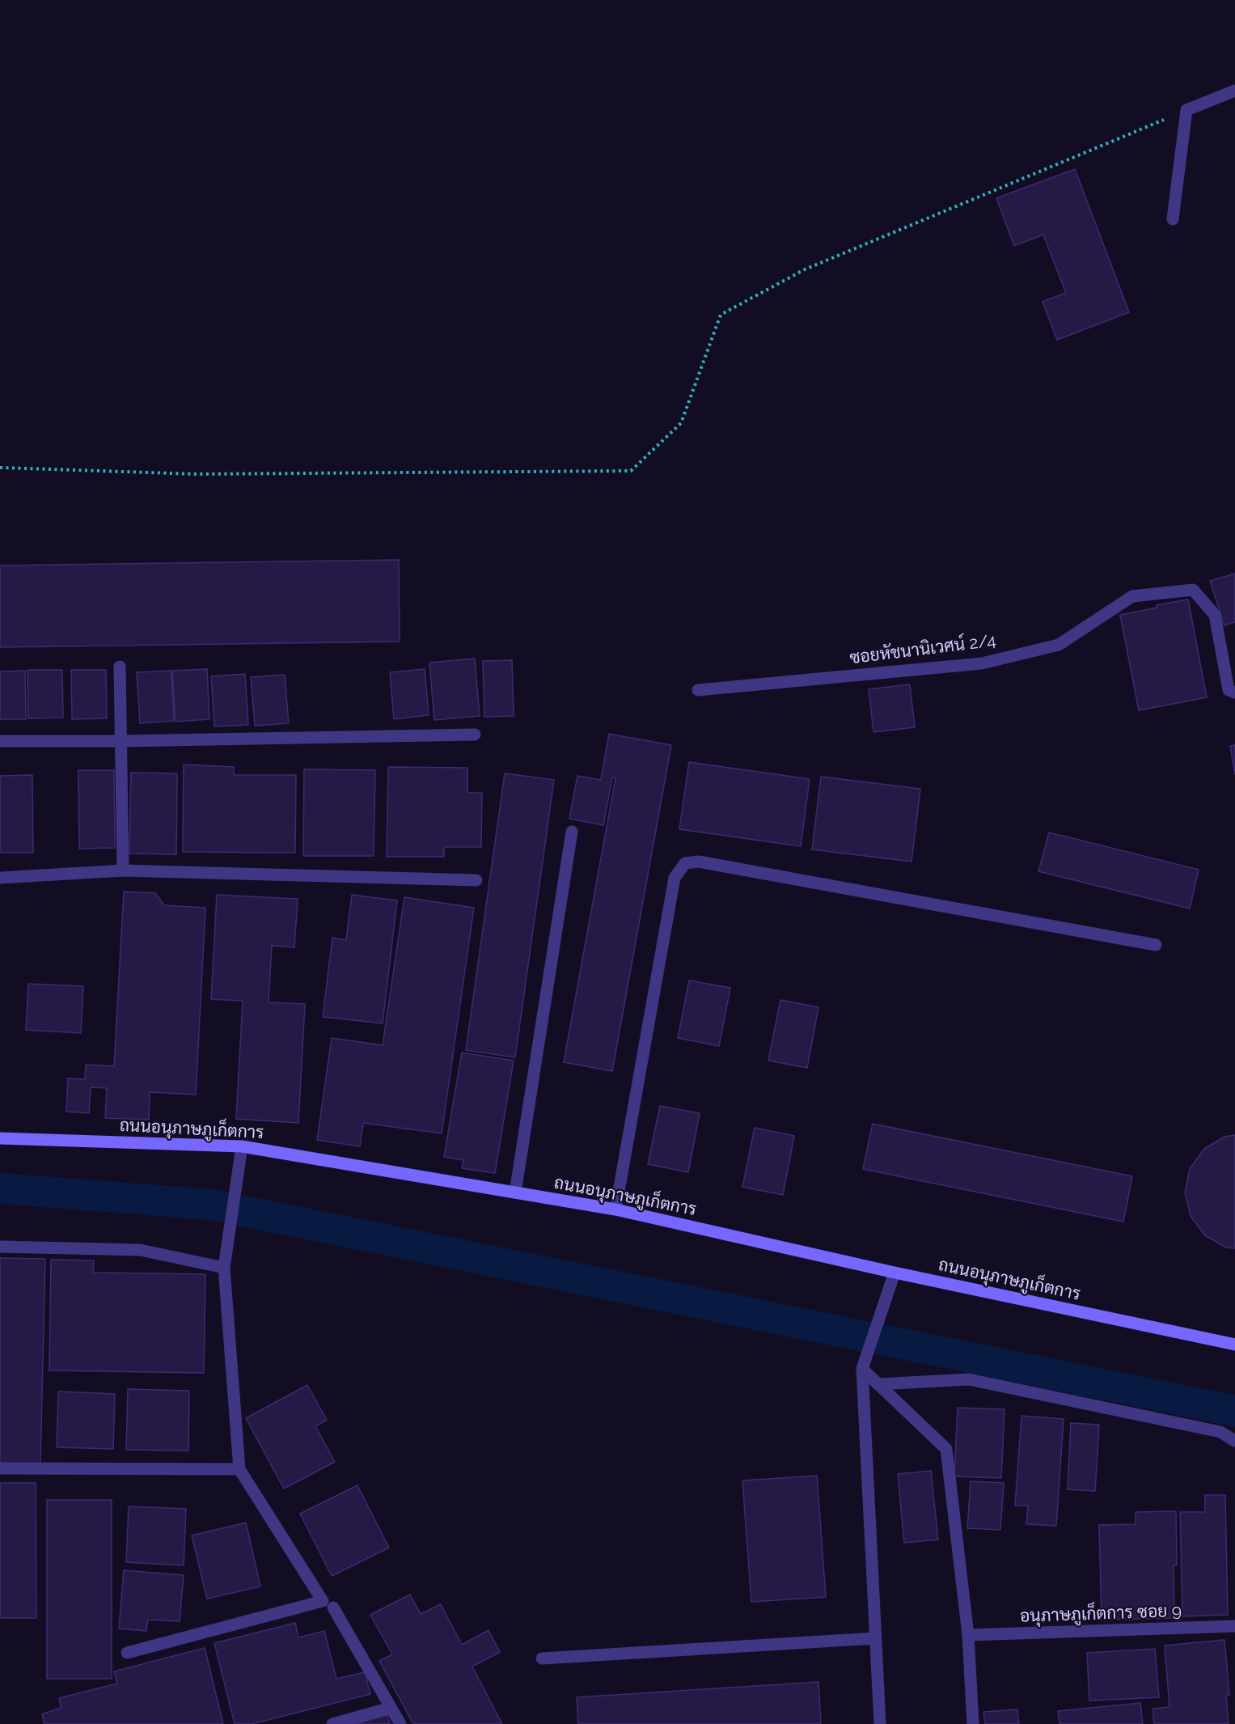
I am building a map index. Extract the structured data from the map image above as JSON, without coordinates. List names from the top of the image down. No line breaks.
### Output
{"streets":{"street":["ซอยหัชนานิเวศน์ 2/4","ถนนอนุภาษภูเก็ตการ","อนุภาษภูเก็ตการ ซอย 9"]}}
